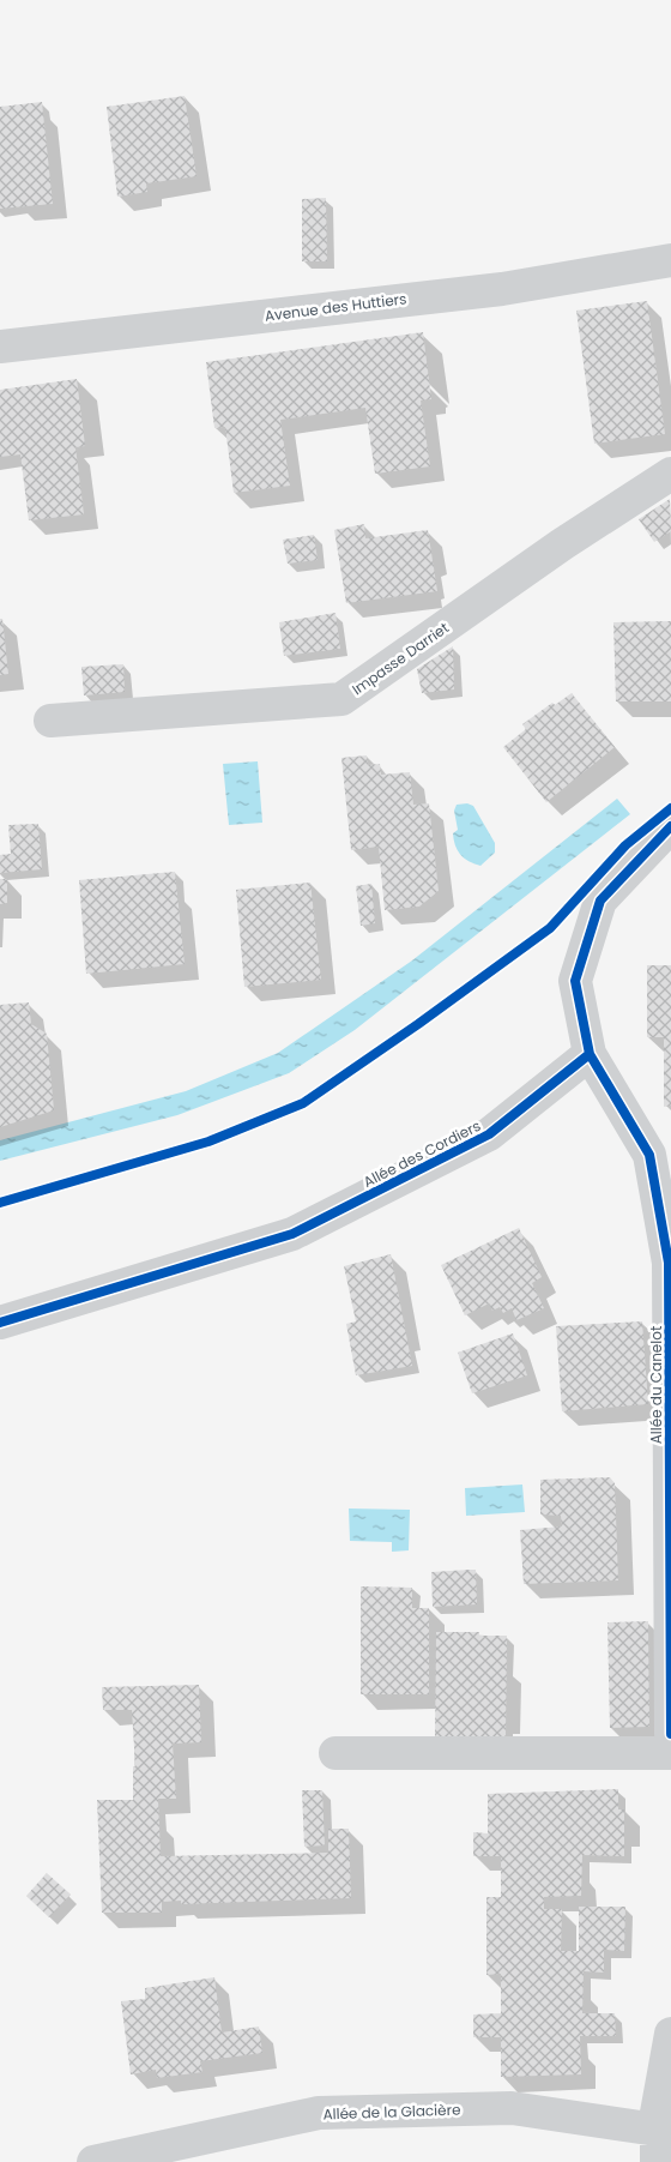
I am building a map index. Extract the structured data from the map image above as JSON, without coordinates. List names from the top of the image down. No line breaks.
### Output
{"streets":{"street":["Avenue des Huttiers","Impasse Darriet","Allée des Cordiers","Allée du Canelot","Allée de la Glacière"]},"crossings":[["Allée des Cordiers","Allée du Canelot"]]}
